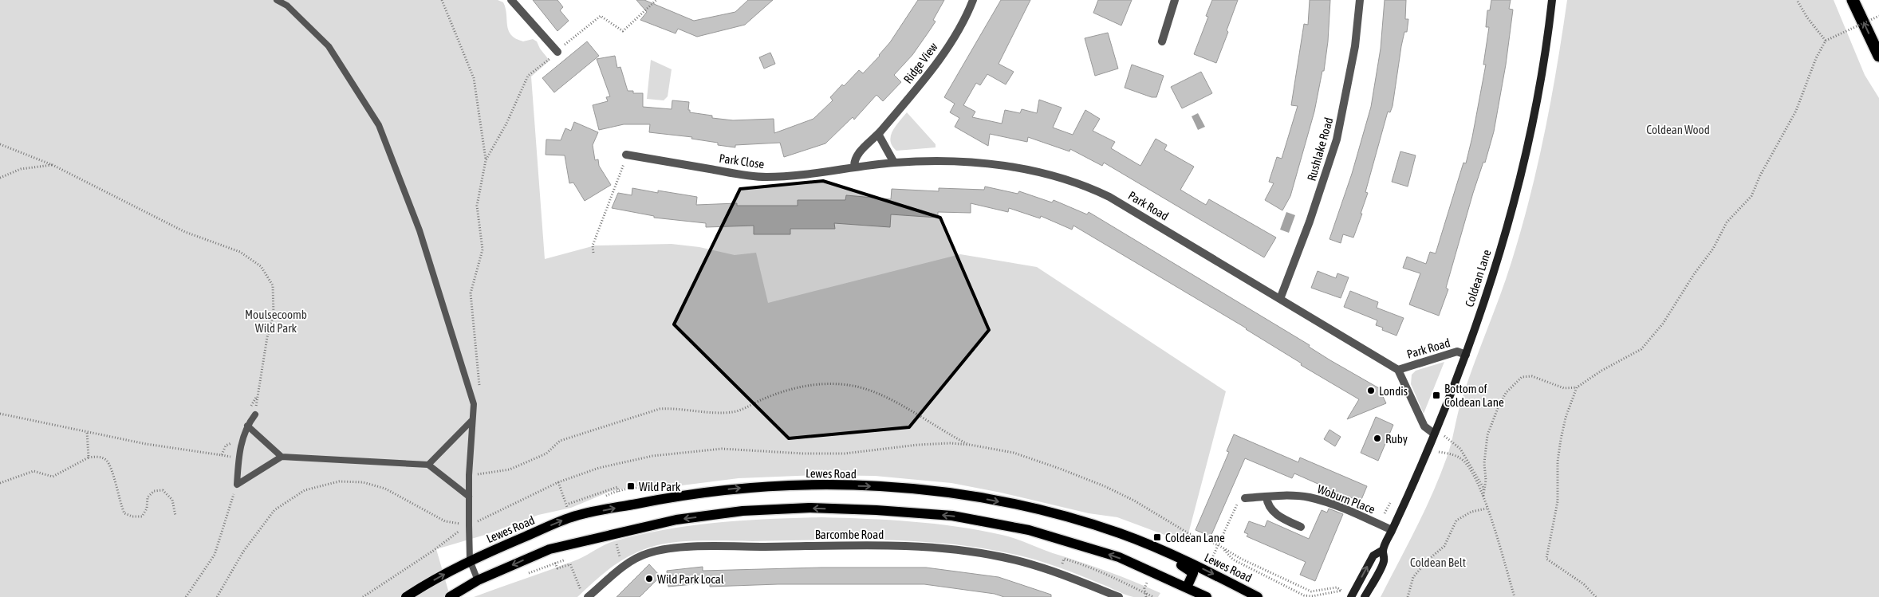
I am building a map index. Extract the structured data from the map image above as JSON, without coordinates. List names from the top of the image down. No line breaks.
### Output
{"streets":{"main road":["Lewes Road"],"street":["Ridge View","Rushlake Road","Park Close","Park Road","Coldean Lane","Woburn Place","Barcombe Road"]},"crossings":[["Ridge View","Park Close"],["Ridge View","Park Road"],["Rushlake Road","Park Road"],["Park Close","Park Road"],["Park Road","Coldean Lane"],["Coldean Lane","Woburn Place"]],"parks":["Coldean Wood","Moulsecoomb Wild Park","Coldean Belt"],"places":{"other":["Londis","Ruby","Wild Park Local"],"transit":["Bottom of Coldean Lane","Wild Park","Coldean Lane"]}}
